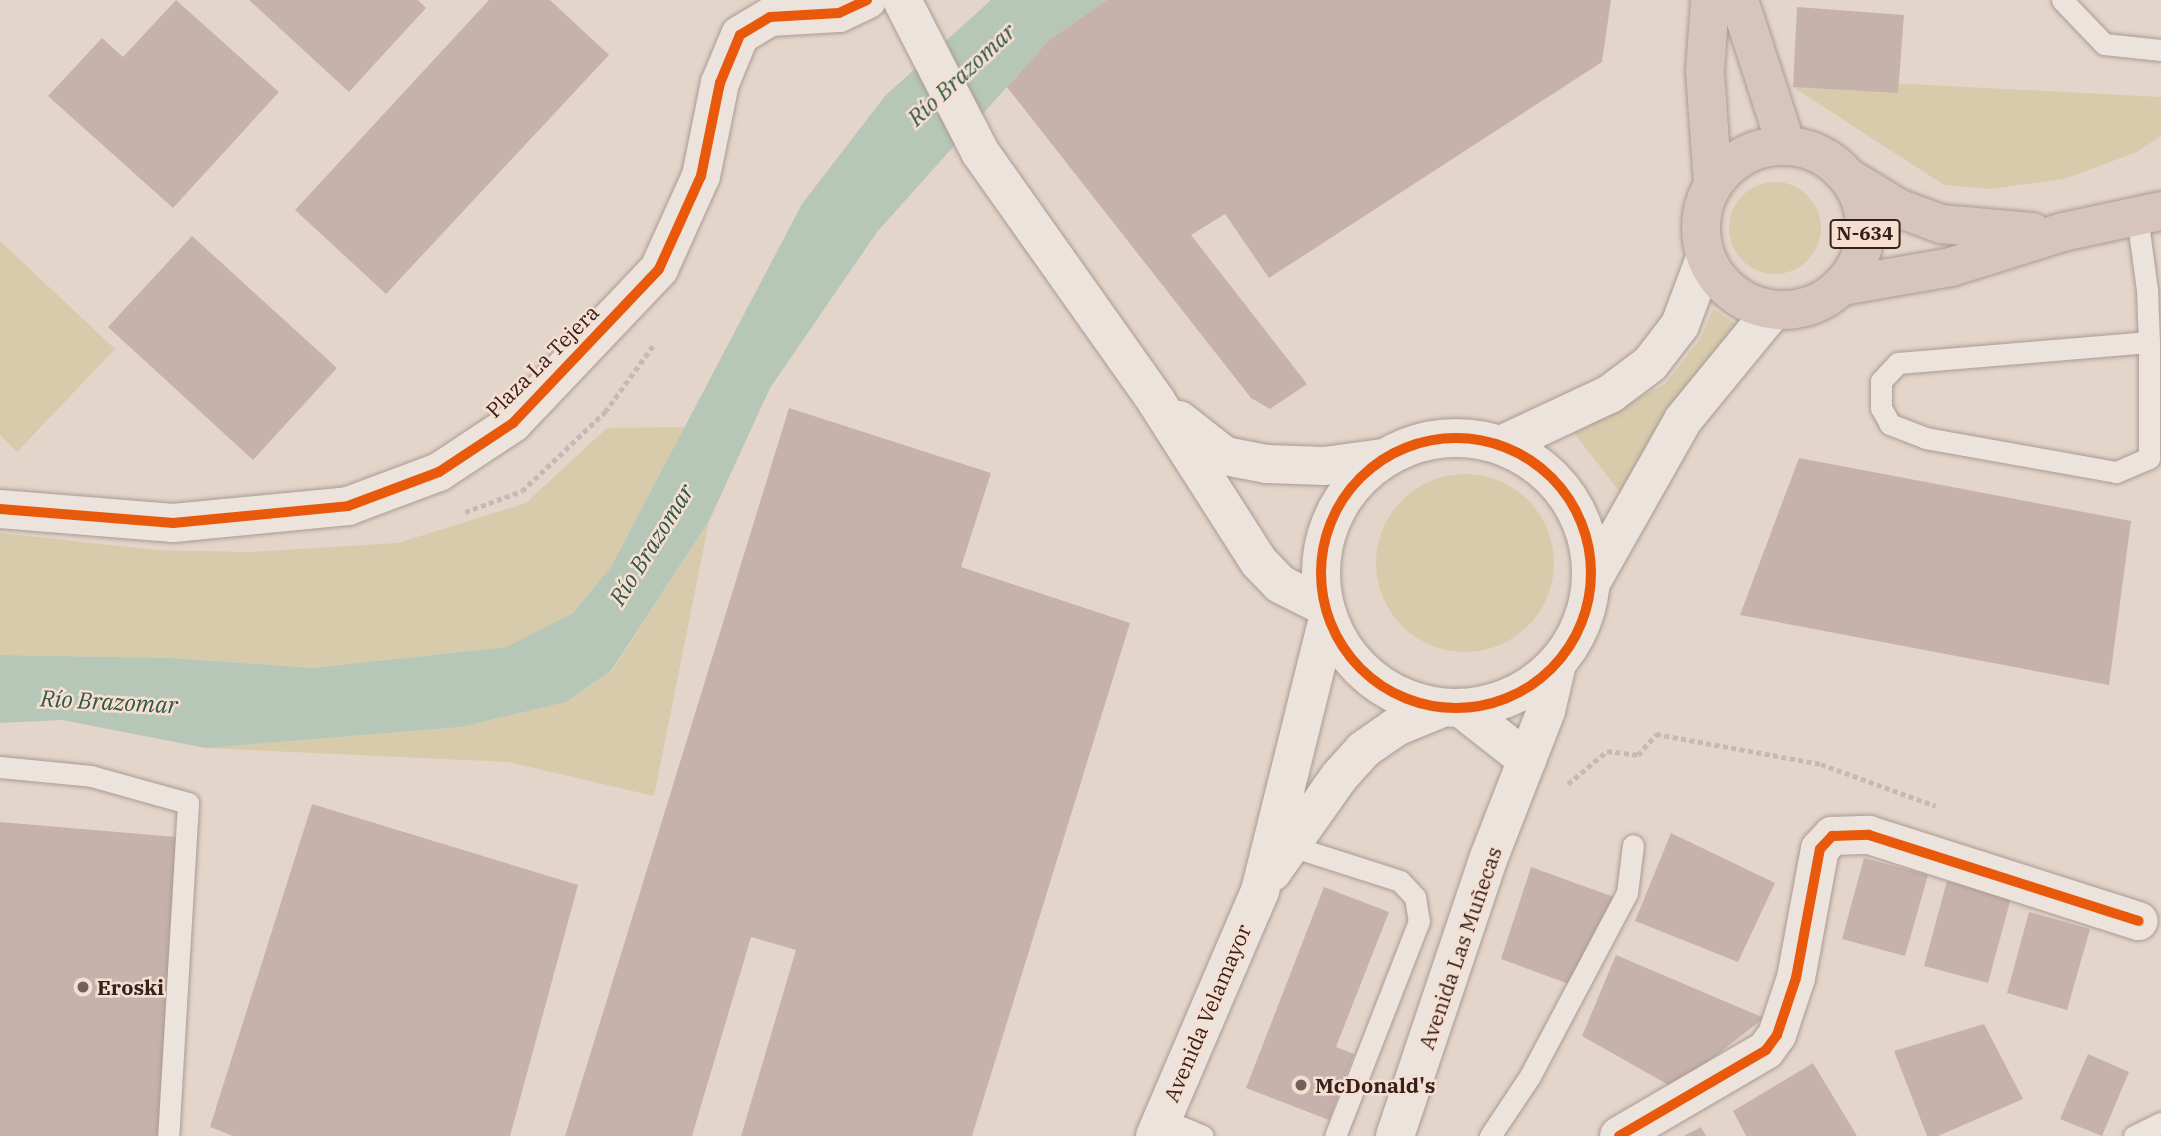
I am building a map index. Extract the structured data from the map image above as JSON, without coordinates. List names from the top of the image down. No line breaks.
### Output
{"streets":{"highway":["N-634"],"street":["Plaza La Tejera","Avenida Las Muñecas","Avenida Velamayor"]},"water":["Río Brazomar"],"places":["Eroski","McDonald's"]}
